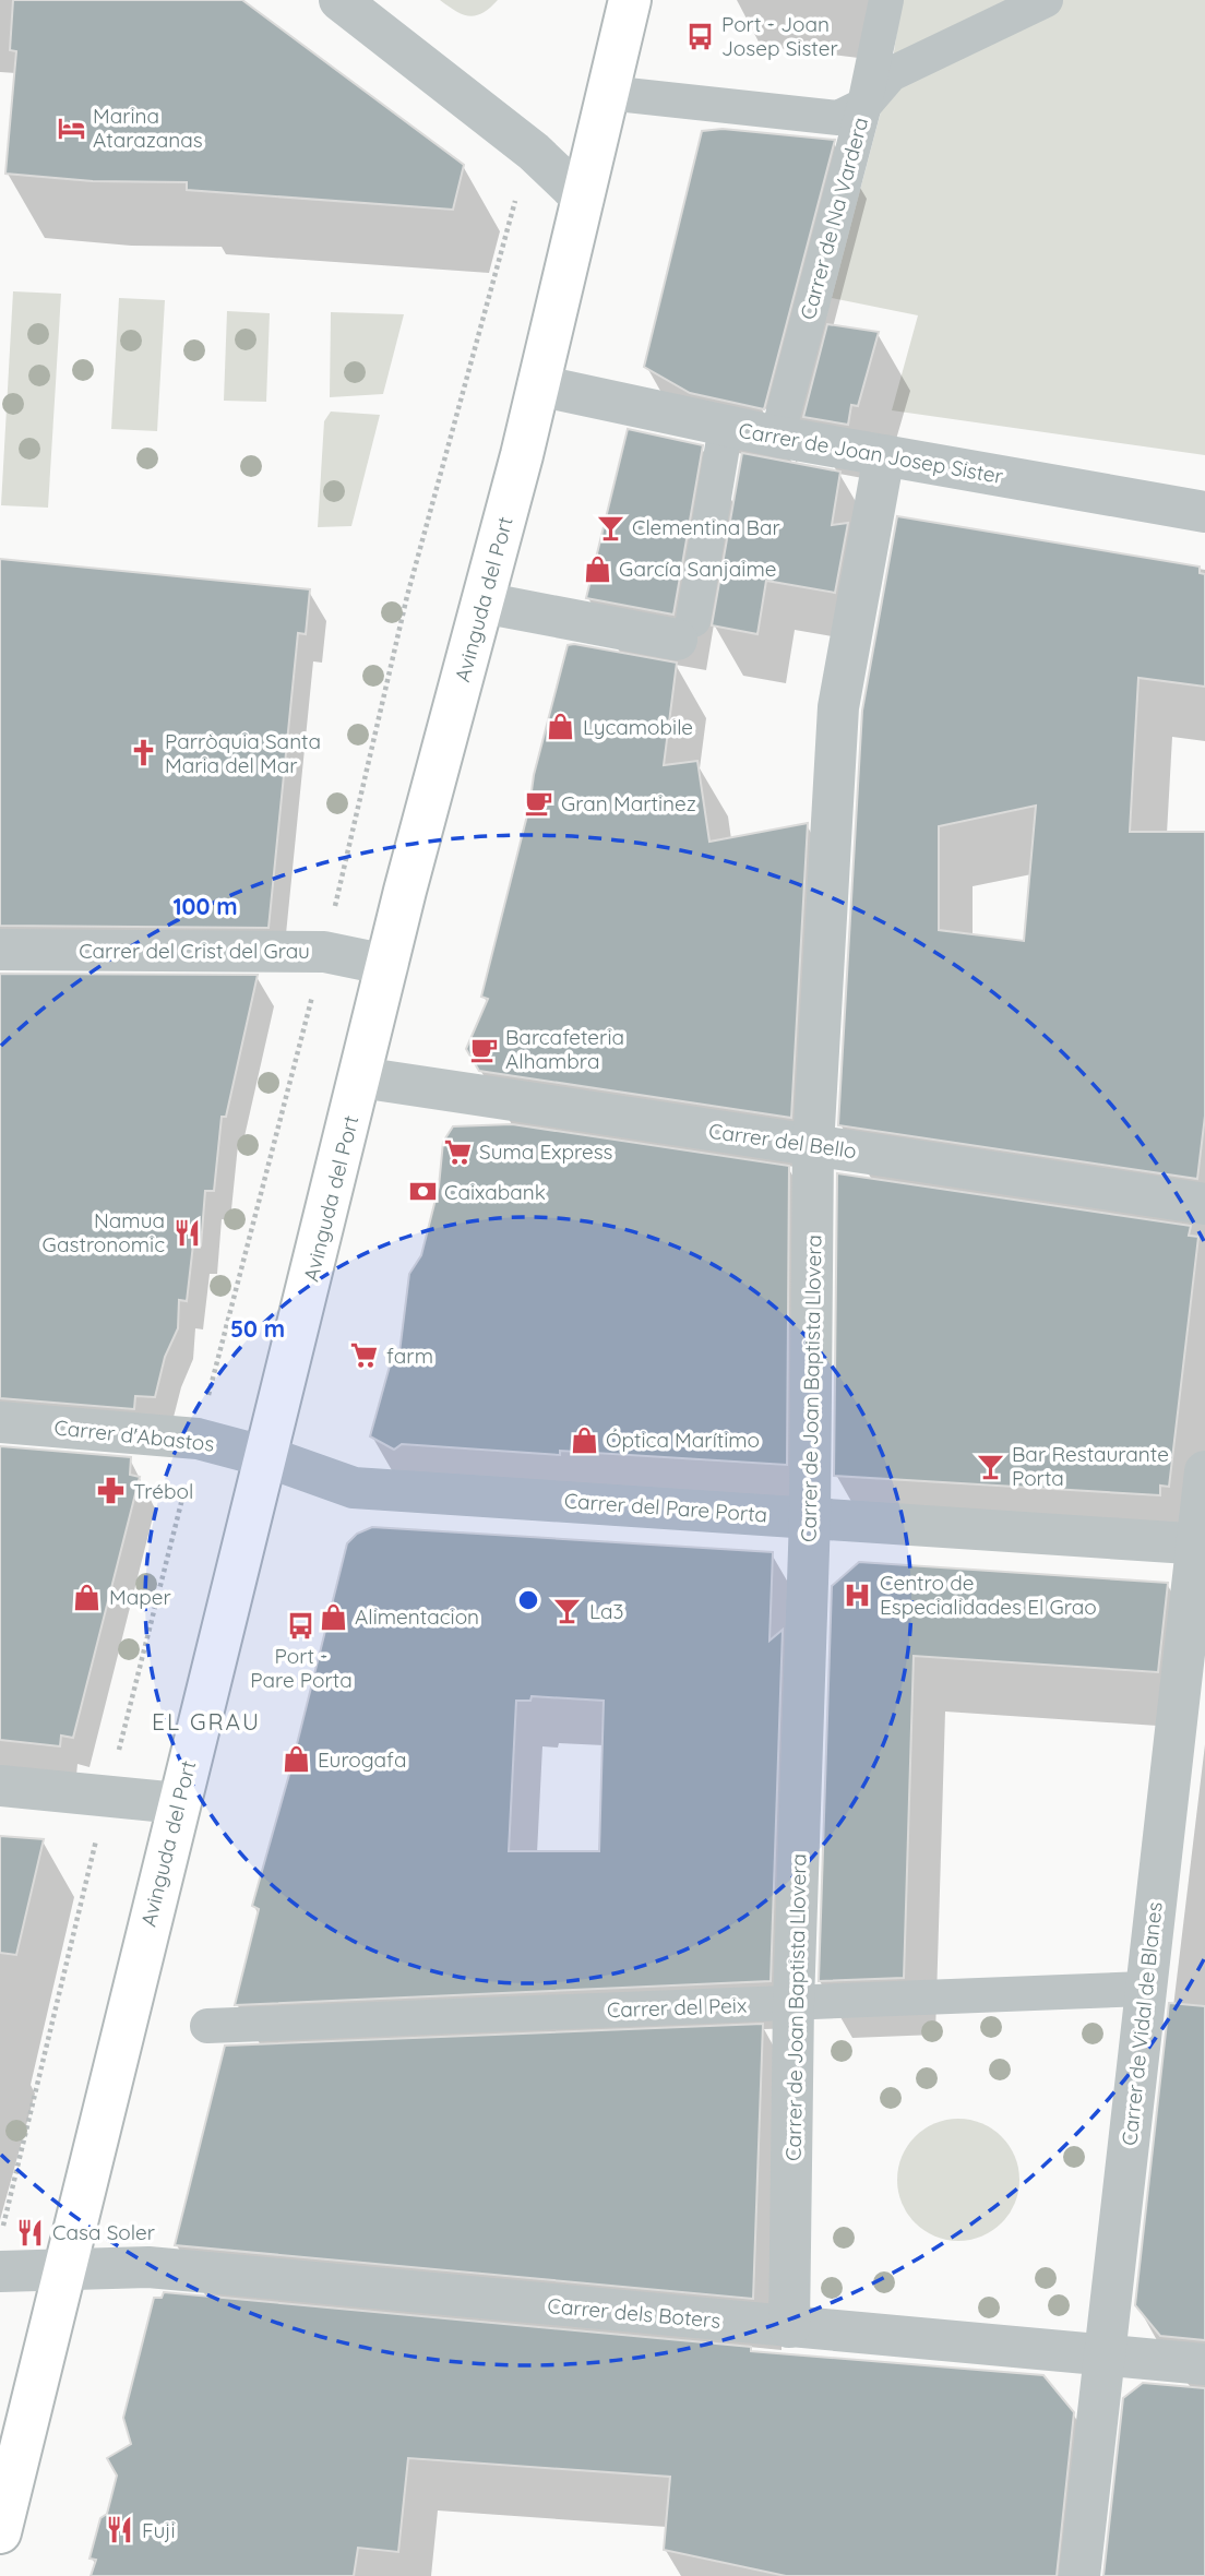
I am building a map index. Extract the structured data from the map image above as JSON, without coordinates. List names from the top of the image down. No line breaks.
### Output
{"streets":{"main road":["Avinguda del Port"],"street":["Carrer de Na Vardera","Carrer de Joan Josep Sister","Carrer del Crist del Grau","Carrer del Bello","Carrer de Joan Baptista Llovera","Carrer d'Abastos","Carrer del Pare Porta","Carrer del Peix","Carrer de Vidal de Blanes","Carrer dels Boters"]},"crossings":[["Carrer de Na Vardera","Carrer de Joan Josep Sister"],["Carrer de Joan Josep Sister","Avinguda del Port"],["Carrer de Joan Josep Sister","Carrer de Joan Baptista Llovera"],["Avinguda del Port","Carrer del Crist del Grau"],["Avinguda del Port","Carrer del Bello"],["Avinguda del Port","Carrer d'Abastos"],["Avinguda del Port","Carrer del Pare Porta"],["Avinguda del Port","Carrer dels Boters"],["Carrer del Bello","Carrer de Joan Baptista Llovera"],["Carrer de Joan Baptista Llovera","Carrer del Pare Porta"],["Carrer de Joan Baptista Llovera","Carrer del Peix"],["Carrer de Joan Baptista Llovera","Carrer dels Boters"],["Carrer d'Abastos","Carrer del Pare Porta"],["Carrer del Pare Porta","Carrer de Vidal de Blanes"],["Carrer del Peix","Carrer de Vidal de Blanes"],["Carrer de Vidal de Blanes","Carrer dels Boters"]],"districts":["EL GRAU"],"places":{"bus stop":["Port - Joan Josep Sister","Port - Pare Porta"],"hotel":["Marina Atarazanas"],"bar":["Clementina Bar","Bar Restaurante Porta","La3"],"shop":["García Sanjaime","Lycamobile","Óptica Marítimo","Maper","Alimentacion","Eurogafa"],"church":["Parròquia Santa Maria del Mar"],"cafe":["Gran Martinez","Barcafeteria Alhambra"],"supermarket":["Suma Express","farm"],"bank":["Caixabank"],"restaurant":["Namua Gastronomic","Casa Soler","Fuji"],"pharmacy":["Trébol"],"hospital":["Centro de Especialidades El Grao"]},"rings":["100 m","50 m"]}
